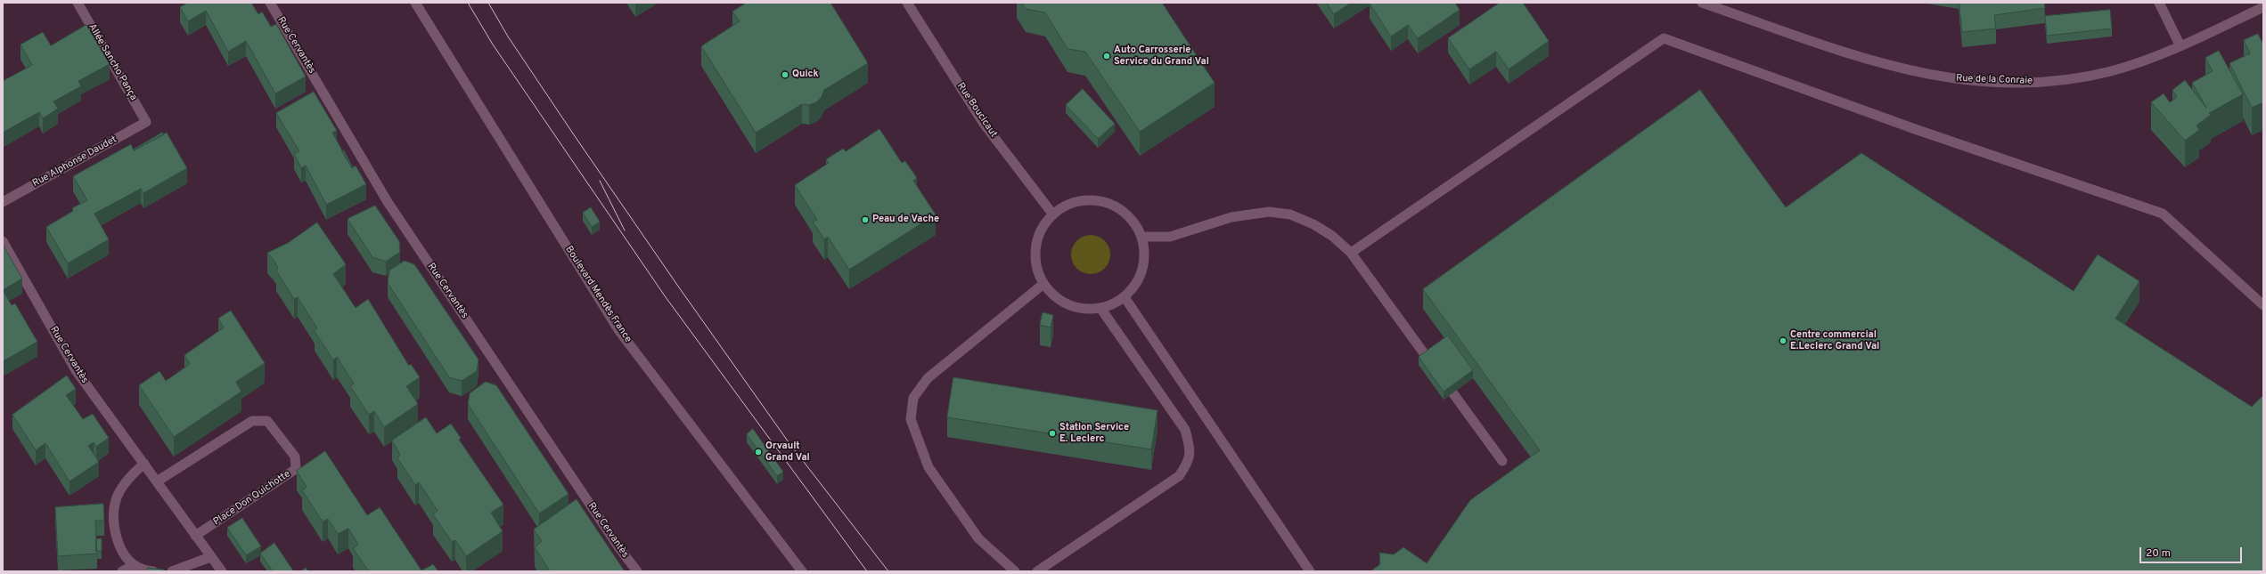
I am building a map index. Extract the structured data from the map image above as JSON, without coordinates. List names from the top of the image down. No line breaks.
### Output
{"streets":{"street":["Rue Cervantès","Allée Sancho Pança","Rue de la Conraie","Rue Boucicaut","Rue Alphonse Daudet","Boulevard Mendès France","Place Don Quichotte"]},"crossings":[["Rue Cervantès","Place Don Quichotte"],["Allée Sancho Pança","Rue Alphonse Daudet"]],"places":["Auto Carrosserie Service du Grand Val","Quick","Peau de Vache","Centre commercial E.Leclerc Grand Val","Station Service E. Leclerc","Orvault Grand Val"],"scale_bar":"20 m"}
